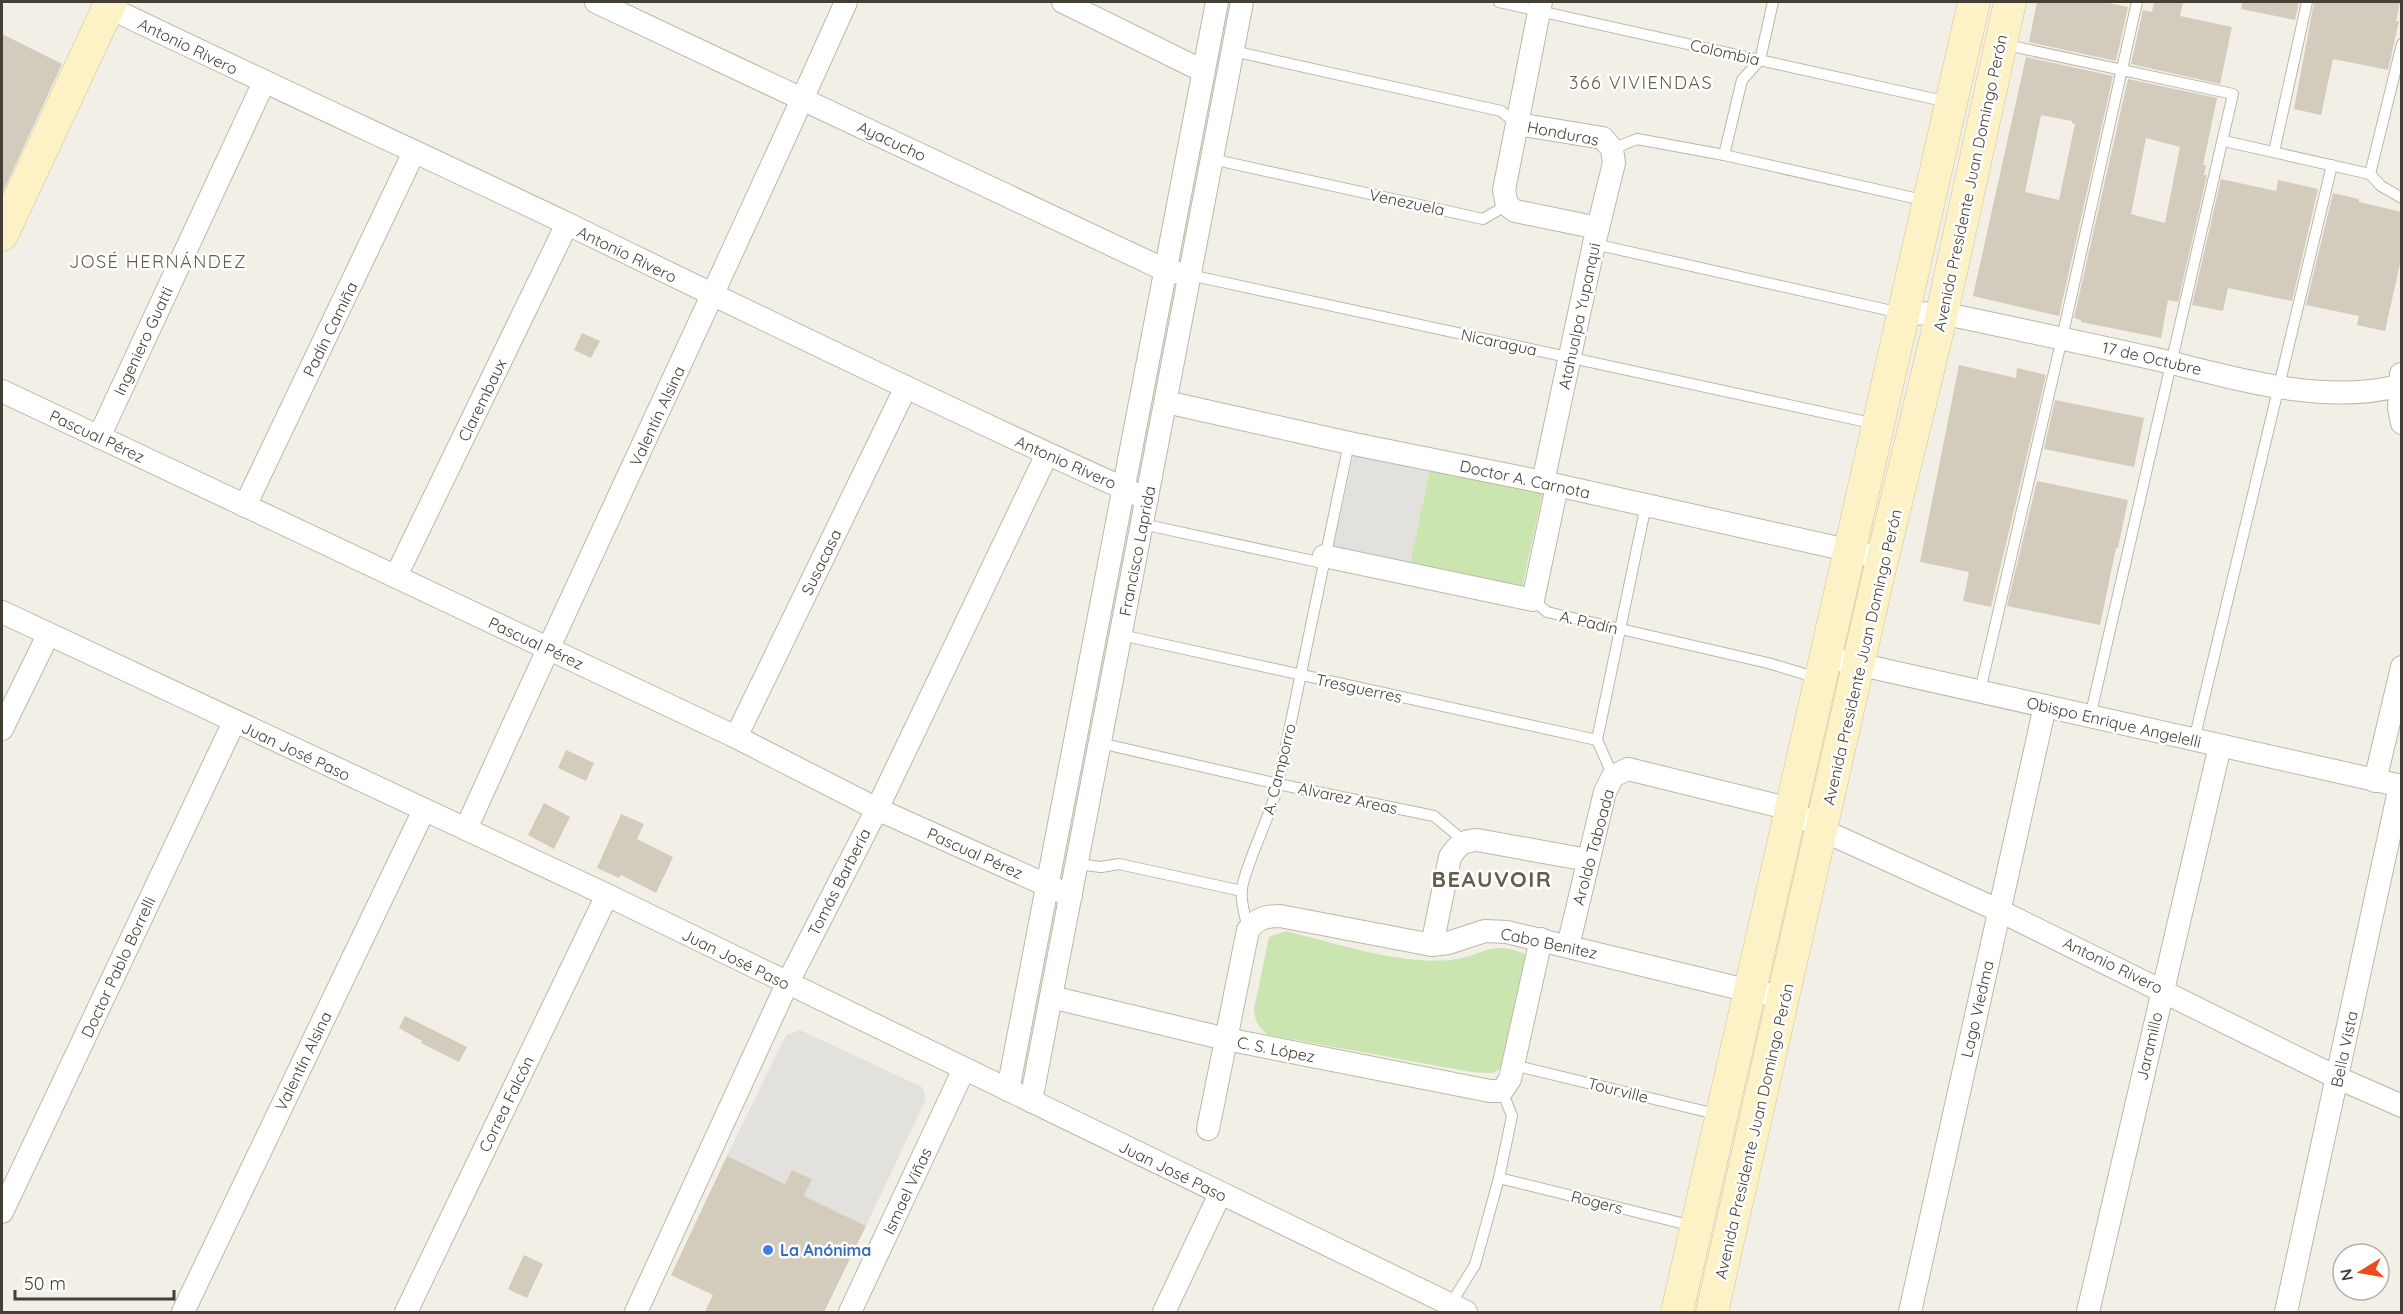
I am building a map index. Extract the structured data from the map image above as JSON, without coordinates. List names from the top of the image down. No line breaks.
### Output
{"streets":{"main road":["Avenida Presidente Juan Domingo Perón"],"street":["Antonio Rivero","Honduras","Ayacucho","Atahualpa Yupanqui","Padín Camiña","Ingeniero Guatti","17 de Octubre","Clarembaux","Valentín Alsina","Pascual Pérez","Doctor A. Carnota","Francisco Laprida","Susacasa","A. Padín","Obispo Enrique Angelelli","Juan José Paso","A. Camporro","Aroldo Taboada","Tomás Barbería","Cabo Benitez","Doctor Pablo Borrelli","Lago Viedma","Jaramillo","C. S. López","Bella Vista","Correa Falcón","Ismael Viñas"],"lane":["Colombia","Venezuela","Nicaragua","Tresguerres","Alvarez Areas","Tourville","Rogers"]},"crossings":[["Antonio Rivero","Avenida Presidente Juan Domingo Perón"],["Antonio Rivero","Padín Camiña"],["Antonio Rivero","Ingeniero Guatti"],["Antonio Rivero","Clarembaux"],["Antonio Rivero","Valentín Alsina"],["Antonio Rivero","Francisco Laprida"],["Antonio Rivero","Susacasa"],["Antonio Rivero","Tomás Barbería"],["Antonio Rivero","Lago Viedma"],["Antonio Rivero","Jaramillo"],["Antonio Rivero","Bella Vista"],["Colombia","Avenida Presidente Juan Domingo Perón"],["Honduras","Avenida Presidente Juan Domingo Perón"],["Honduras","Atahualpa Yupanqui"],["Honduras","Francisco Laprida"],["Ayacucho","Nicaragua"],["Ayacucho","Valentín Alsina"],["Ayacucho","Francisco Laprida"],["Avenida Presidente Juan Domingo Perón","Nicaragua"],["Avenida Presidente Juan Domingo Perón","17 de Octubre"],["Avenida Presidente Juan Domingo Perón","Doctor A. Carnota"],["Avenida Presidente Juan Domingo Perón","A. Padín"],["Avenida Presidente Juan Domingo Perón","Obispo Enrique Angelelli"],["Avenida Presidente Juan Domingo Perón","Cabo Benitez"],["Avenida Presidente Juan Domingo Perón","Tourville"],["Avenida Presidente Juan Domingo Perón","Rogers"],["Venezuela","Francisco Laprida"],["Atahualpa Yupanqui","Nicaragua"],["Atahualpa Yupanqui","Doctor A. Carnota"],["Atahualpa Yupanqui","A. Padín"],["Padín Camiña","Pascual Pérez"],["Ingeniero Guatti","Pascual Pérez"],["Nicaragua","Francisco Laprida"],["Clarembaux","Pascual Pérez"],["Valentín Alsina","Pascual Pérez"],["Valentín Alsina","Juan José Paso"],["Pascual Pérez","Francisco Laprida"],["Pascual Pérez","Susacasa"],["Pascual Pérez","Tomás Barbería"],["Doctor A. Carnota","Francisco Laprida"],["Doctor A. Carnota","A. Camporro"],["Francisco Laprida","A. Padín"],["Francisco Laprida","Tresguerres"],["Francisco Laprida","Juan José Paso"],["Francisco Laprida","Alvarez Areas"],["Francisco Laprida","C. S. López"],["A. Padín","Obispo Enrique Angelelli"],["A. Padín","A. Camporro"],["Tresguerres","A. Camporro"],["Tresguerres","Aroldo Taboada"],["Obispo Enrique Angelelli","Lago Viedma"],["Obispo Enrique Angelelli","Jaramillo"],["Obispo Enrique Angelelli","Bella Vista"],["Juan José Paso","Tomás Barbería"],["Juan José Paso","Doctor Pablo Borrelli"],["Juan José Paso","Correa Falcón"],["Juan José Paso","Ismael Viñas"],["A. Camporro","Alvarez Areas"],["A. Camporro","Cabo Benitez"],["A. Camporro","C. S. López"],["Aroldo Taboada","Cabo Benitez"]],"districts":["366 VIVIENDAS","JOSÉ HERNÁNDEZ","BEAUVOIR"],"places":["La Anónima"],"scale_bar":"50 m","north":"left"}
